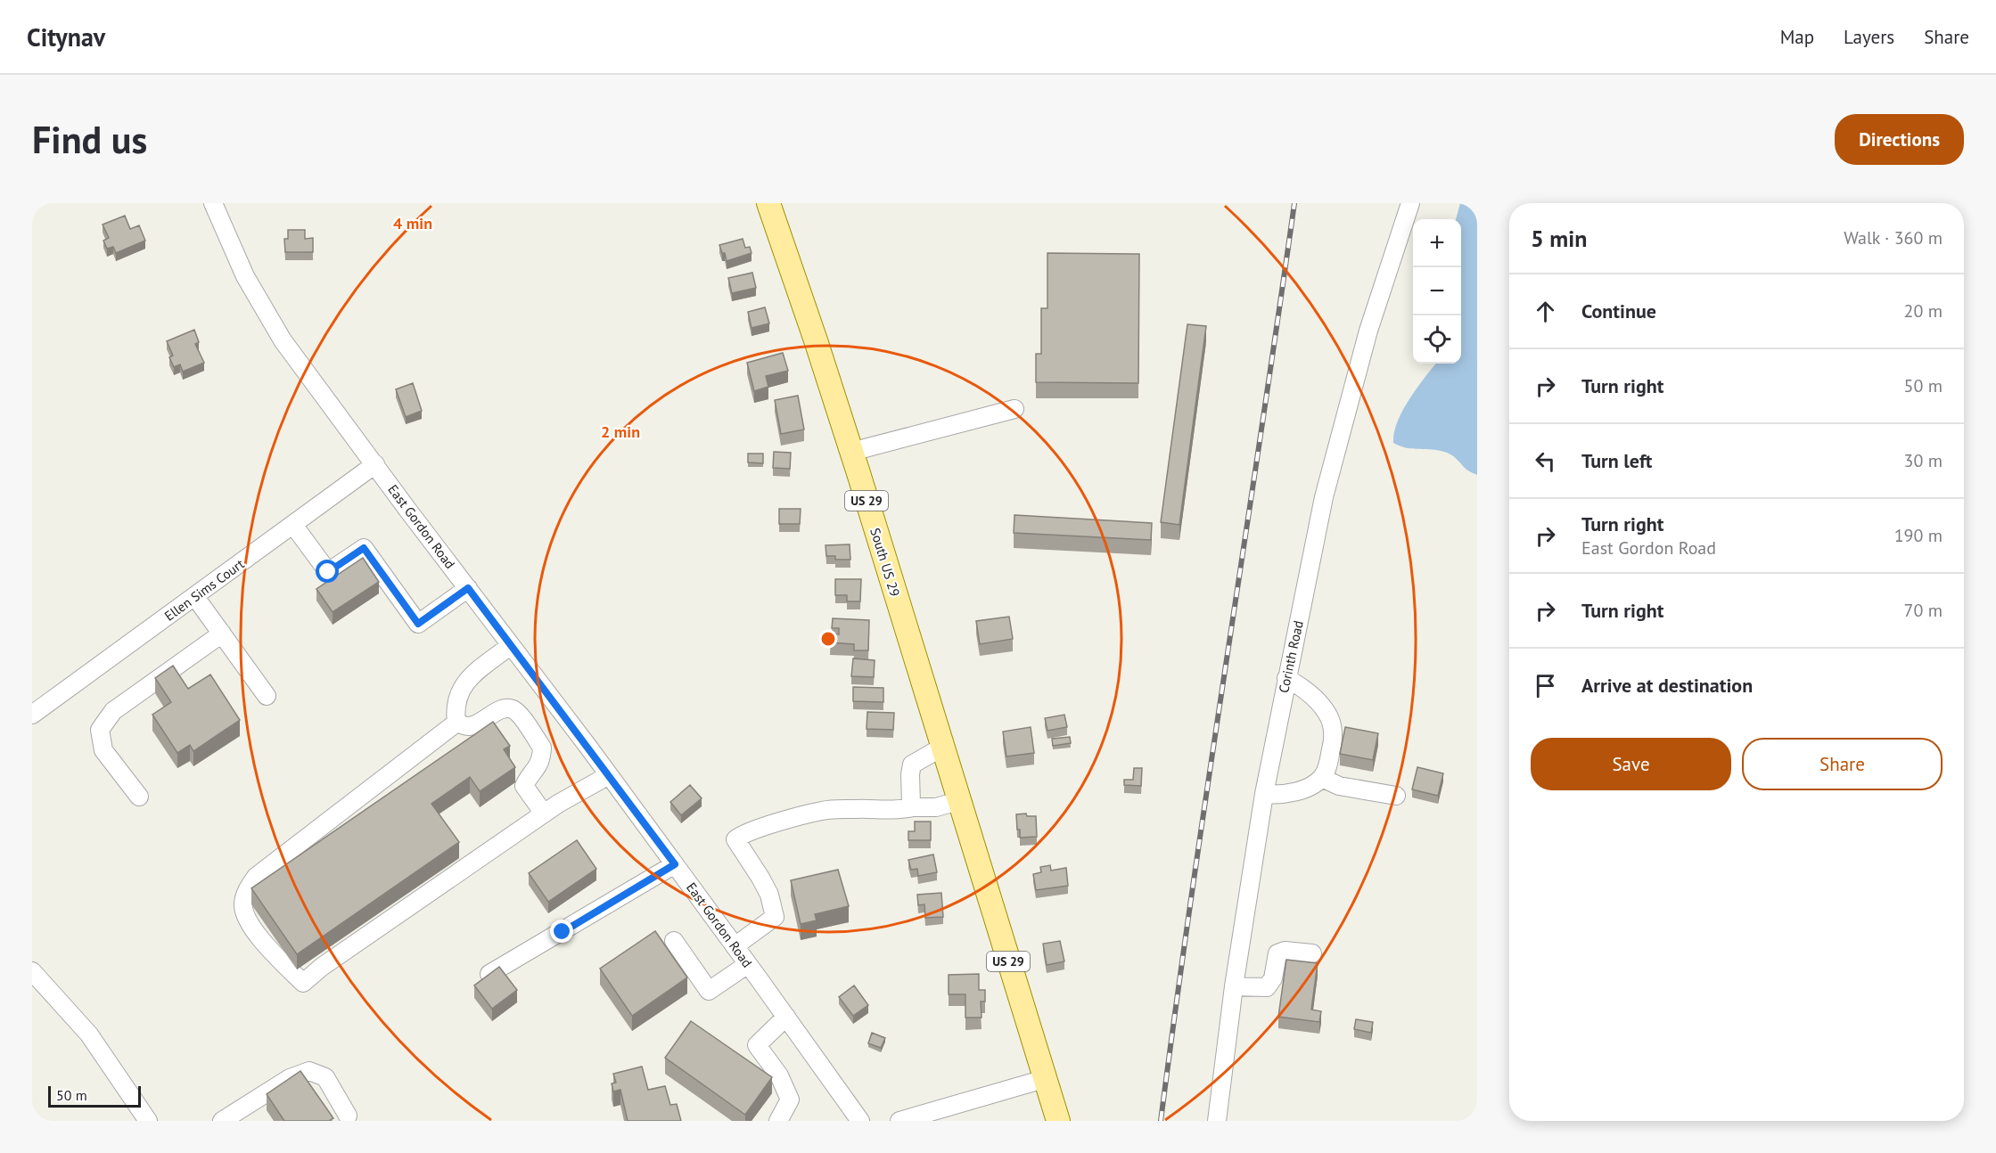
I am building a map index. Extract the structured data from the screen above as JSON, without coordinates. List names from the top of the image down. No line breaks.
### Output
{"streets":{"main road":["US 29","South US 29"],"street":["East Gordon Road","Ellen Sims Court","Corinth Road"]},"crossings":[["US 29","South US 29"],["East Gordon Road","Ellen Sims Court"]],"scale_bar":"50 m","page":{"header":"Citynav","nav":["Map","Layers","Share"],"buttons":["Directions",["Save","Share"]],"title":"Find us","heading":["5 min","Walk · 360 m"],"map_buttons":["+","−"],"list":[["Continue","20 m"],["Turn right","50 m"],["Turn left","30 m"],["Turn right","East Gordon Road","190 m"],["Turn right","70 m"],"Arrive at destination"],"scale":"50 m"},"rings":["4 min","2 min"]}
